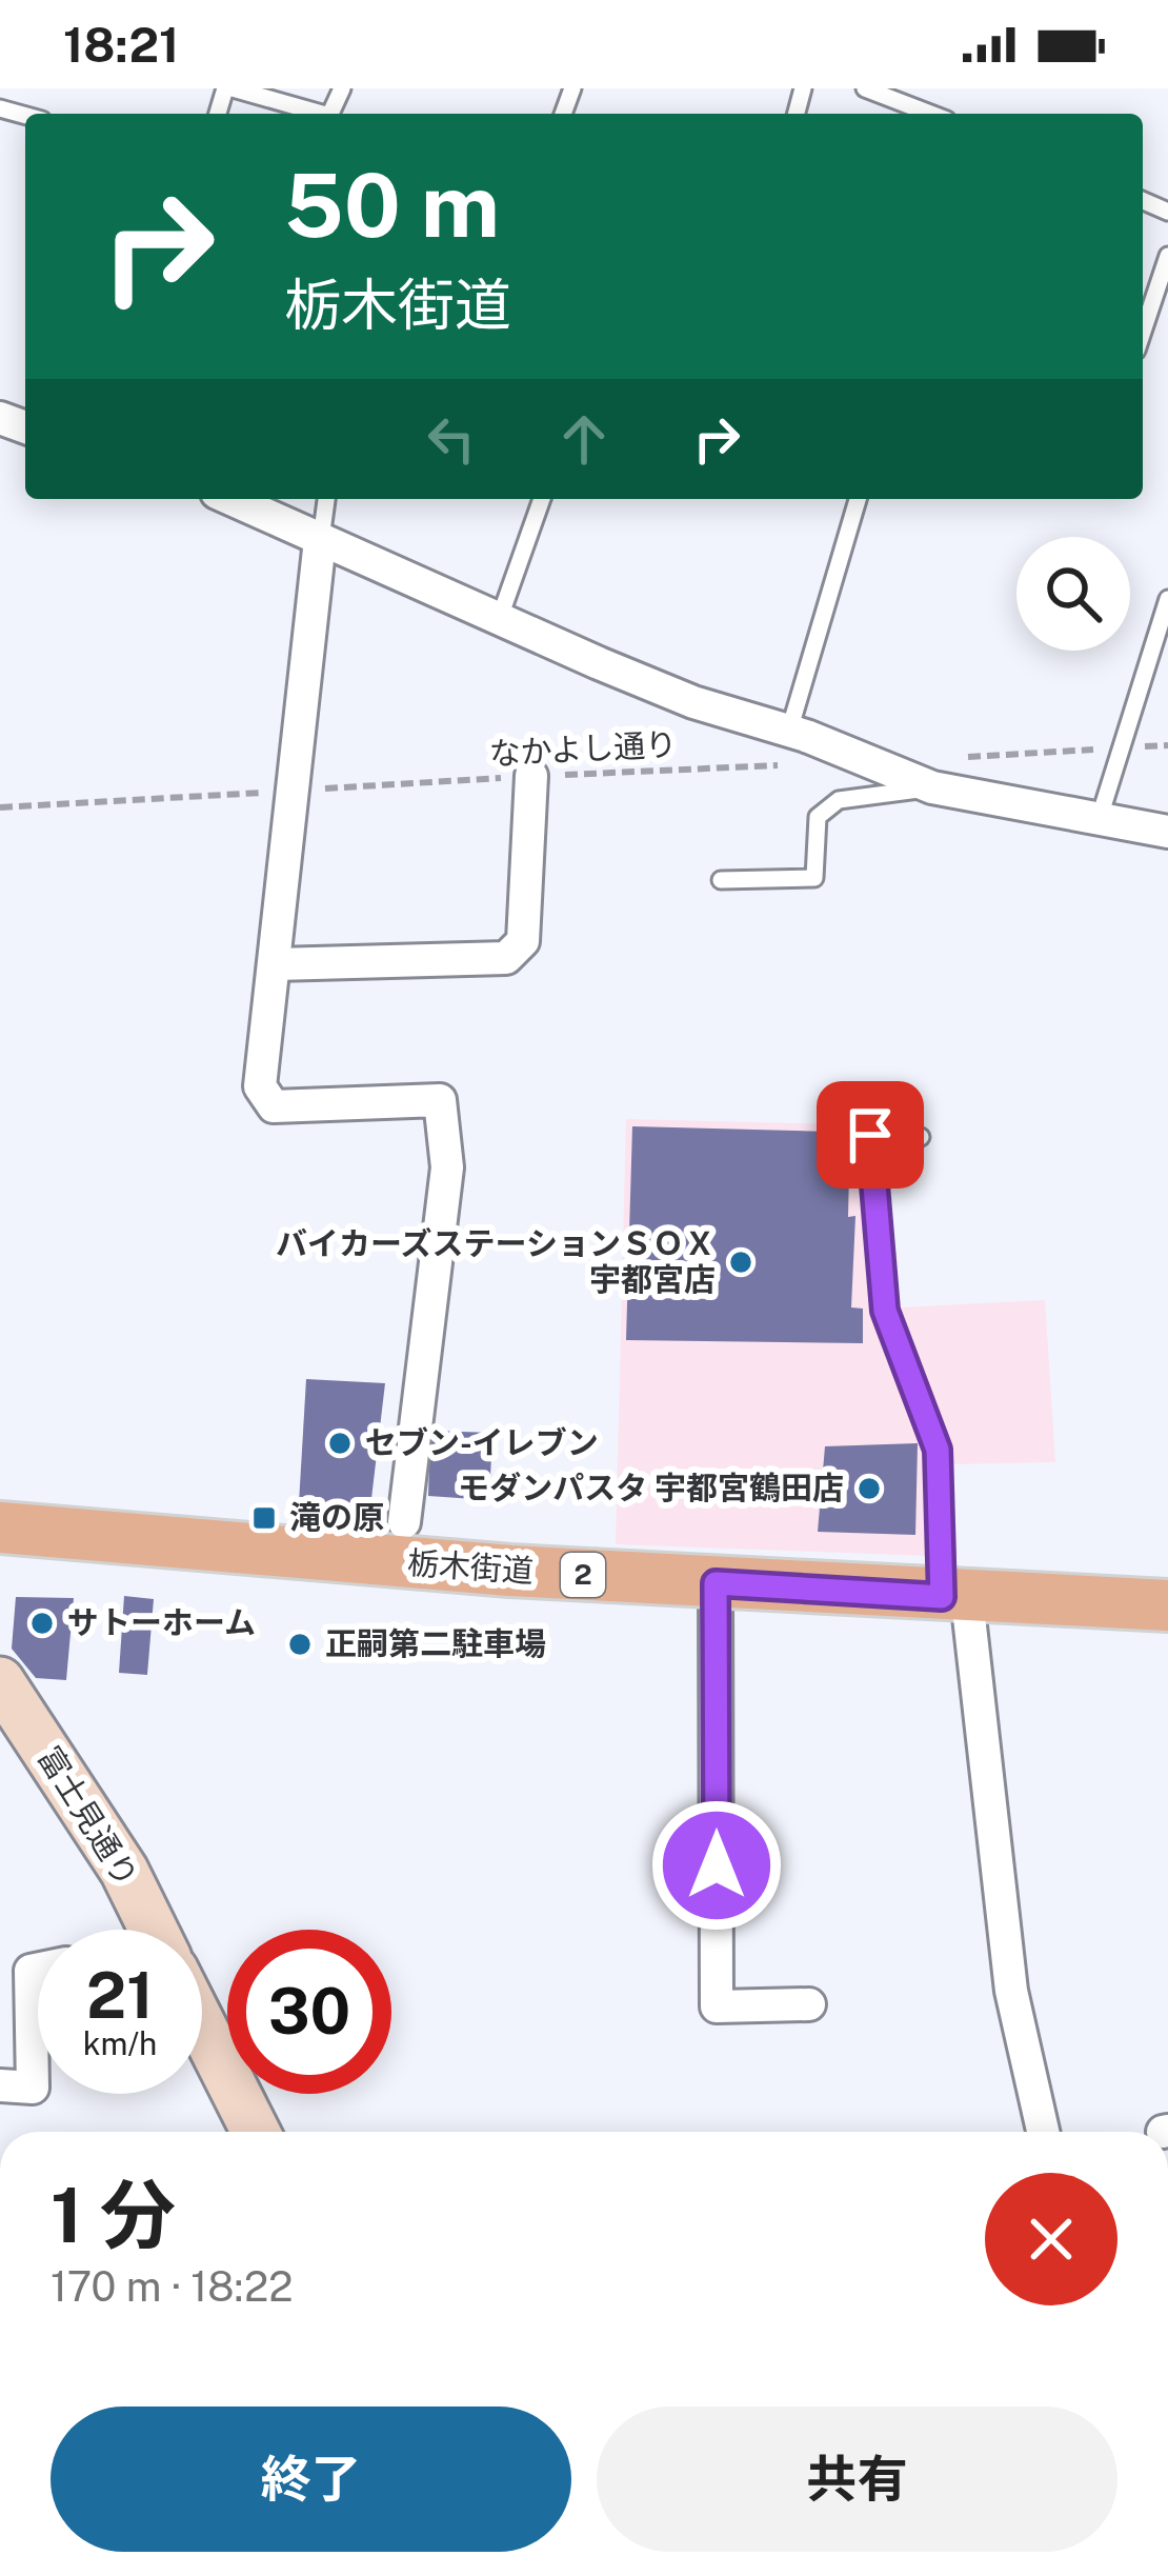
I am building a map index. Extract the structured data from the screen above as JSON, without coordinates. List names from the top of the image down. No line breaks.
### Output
{"streets":{"main road":["栃木街道","2"],"street":["富士見通り"],"path":["なかよし通り"]},"places":{"other":["バイカーズステーションＳＯＸ 宇都宮店","セブン-イレブン","モダンパスタ 宇都宮鶴田店","サトーホーム","正嗣第二駐車場"],"transit":["滝の原"]},"page":{"status":"18:21","turn":["50 m","栃木街道"],"speed":"21 km/h","limit":"30","heading":["1 分","170 m · 18:22"],"buttons":["終了","共有"]}}
